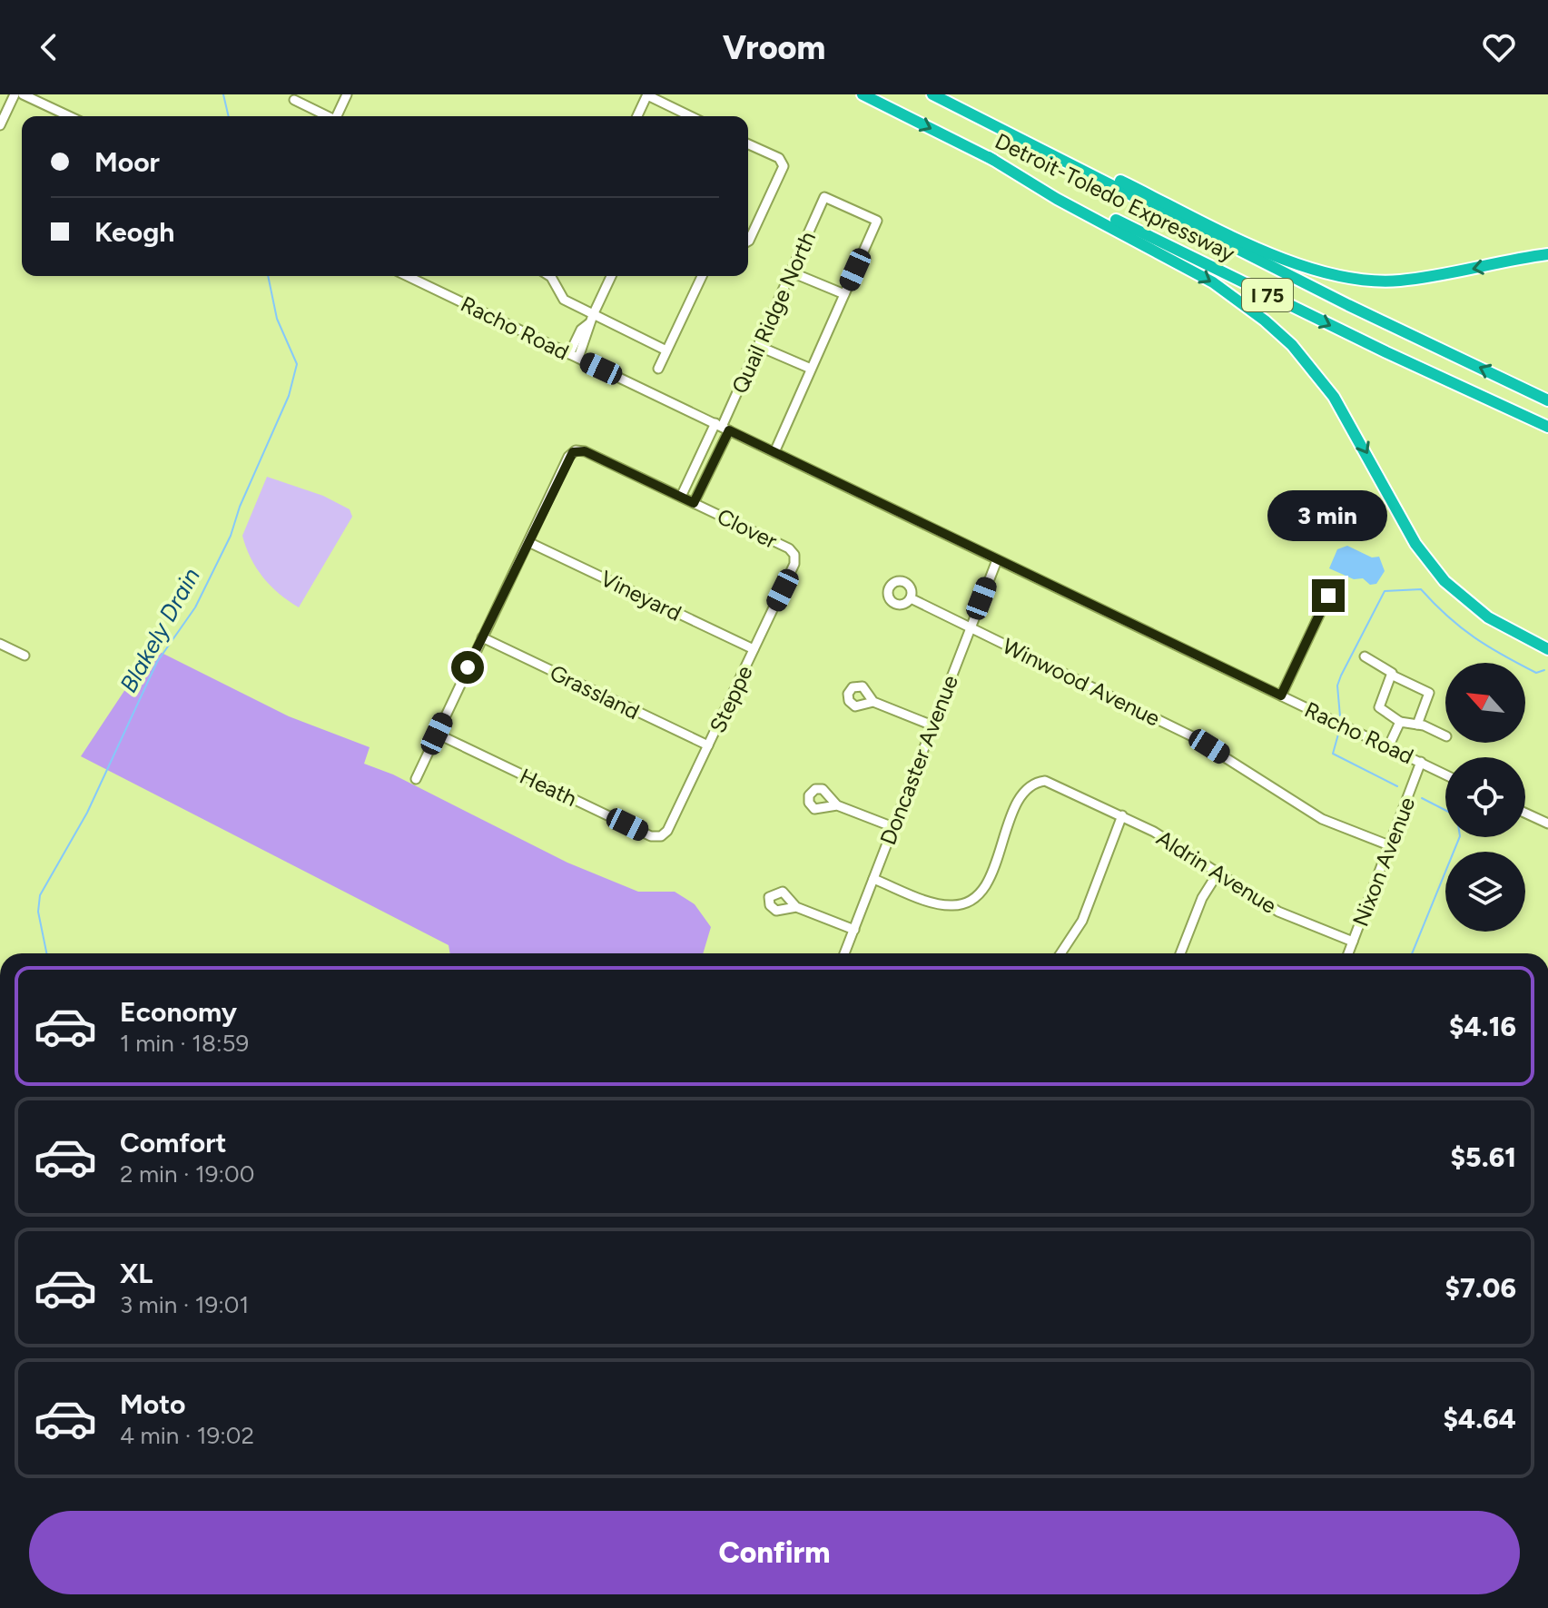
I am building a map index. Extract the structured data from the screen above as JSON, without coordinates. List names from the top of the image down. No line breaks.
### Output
{"streets":{"highway":["Detroit-Toledo Expressway","I 75"],"street":["Quail Ridge North","Racho Road","Clover","Vineyard","Winwood Avenue","Grassland","Steppe","Doncaster Avenue","Heath","Nixon Avenue","Aldrin Avenue"]},"crossings":[["Quail Ridge North","Racho Road"],["Racho Road","Doncaster Avenue"],["Racho Road","Nixon Avenue"],["Clover","Vineyard"],["Clover","Steppe"],["Vineyard","Steppe"],["Winwood Avenue","Doncaster Avenue"],["Winwood Avenue","Nixon Avenue"],["Grassland","Steppe"],["Steppe","Heath"],["Doncaster Avenue","Aldrin Avenue"],["Nixon Avenue","Aldrin Avenue"]],"water":["Blakely Drain"],"north":"top left","page":{"header":"Vroom","banner":["Moor","Keogh"],"bubble":"3 min","list":[{"name":"Economy","note":"1 min · 18:59","value":"$4.16"},{"name":"Comfort","note":"2 min · 19:00","value":"$5.61"},{"name":"XL","note":"3 min · 19:01","value":"$7.06"},{"name":"Moto","note":"4 min · 19:02","value":"$4.64"}],"buttons":"Confirm"}}
